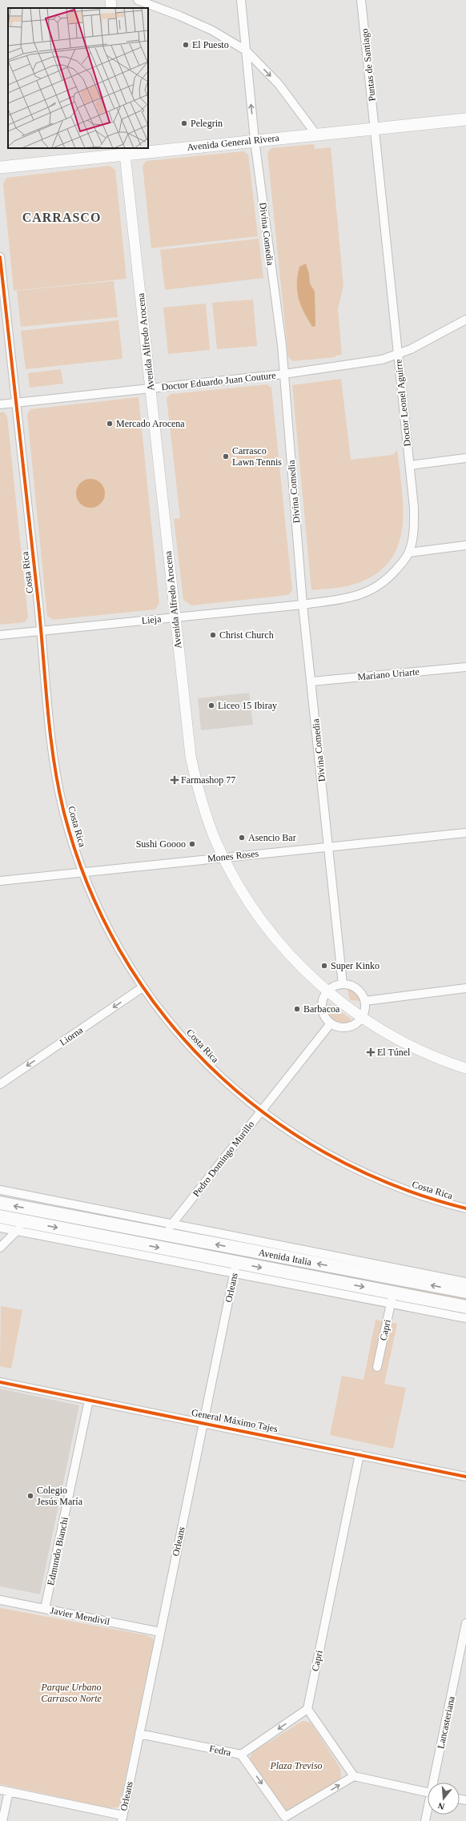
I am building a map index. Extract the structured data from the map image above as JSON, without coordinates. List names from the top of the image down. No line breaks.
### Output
{"streets":{"main road":["Avenida General Rivera","Avenida Italia"],"street":["Puntas de Santiago","Divina Comedia","Avenida Alfredo Arocena","Doctor Eduardo Juan Couture","Doctor Leonel Aguirre","Costa Rica","Lieja","Mariano Uriarte","Mones Roses","Liorna","Pedro Domingo Murillo","Orleans","Capri","General Máximo Tajes","Edmundo Bianchi","Javier Mendivil","Lancasteriana","Fedra"]},"crossings":[["Puntas de Santiago","Avenida General Rivera"],["Puntas de Santiago","Doctor Leonel Aguirre"],["Avenida General Rivera","Divina Comedia"],["Avenida General Rivera","Avenida Alfredo Arocena"],["Avenida General Rivera","Doctor Leonel Aguirre"],["Divina Comedia","Doctor Eduardo Juan Couture"],["Divina Comedia","Doctor Leonel Aguirre"],["Divina Comedia","Lieja"],["Divina Comedia","Mariano Uriarte"],["Divina Comedia","Mones Roses"],["Avenida Alfredo Arocena","Doctor Eduardo Juan Couture"],["Avenida Alfredo Arocena","Lieja"],["Avenida Alfredo Arocena","Mones Roses"],["Doctor Eduardo Juan Couture","Doctor Leonel Aguirre"],["Doctor Eduardo Juan Couture","Costa Rica"],["Doctor Leonel Aguirre","Lieja"],["Costa Rica","Lieja"],["Costa Rica","Mones Roses"],["Costa Rica","Liorna"],["Costa Rica","Pedro Domingo Murillo"],["Pedro Domingo Murillo","Avenida Italia"],["Avenida Italia","Orleans"],["Avenida Italia","Capri"],["Orleans","General Máximo Tajes"],["Orleans","Javier Mendivil"],["Orleans","Fedra"],["Capri","General Máximo Tajes"],["Capri","Fedra"],["General Máximo Tajes","Edmundo Bianchi"],["Edmundo Bianchi","Javier Mendivil"]],"one_way":["Liorna","Fedra"],"districts":["CARRASCO"],"parks":["Parque Urbano Carrasco Norte","Plaza Treviso"],"places":{"other":["El Puesto","Pelegrin","Mercado Arocena","Carrasco Lawn Tennis","Christ Church","Liceo 15 Ibiray","Asencio Bar","Sushi Goooo","Super Kinko","Barbacoa","Colegio Jesús María"],"health":["Farmashop 77","El Túnel"]},"north":"bottom"}
